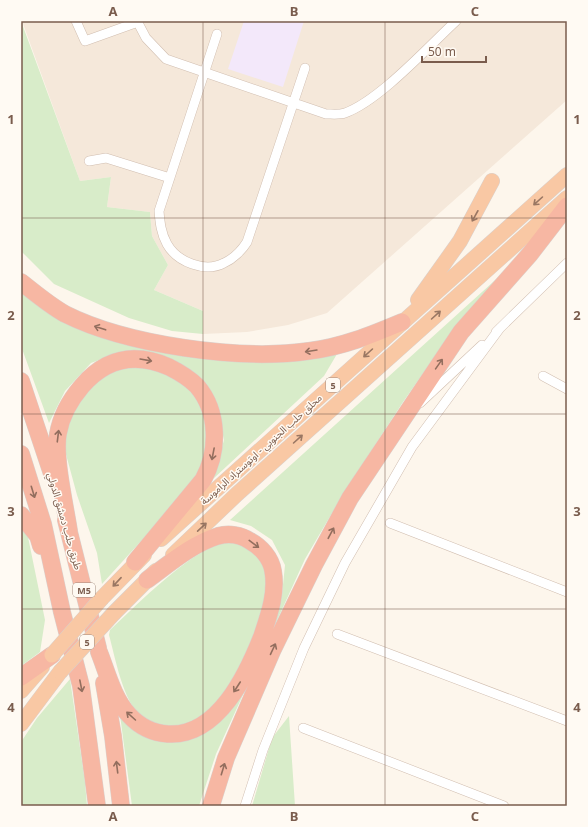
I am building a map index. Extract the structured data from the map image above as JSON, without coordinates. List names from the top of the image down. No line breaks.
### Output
{"streets":{"highway":["5","محلق حلب الجنوبي - اوتوستراد الراموسة","طريق حلب دمشق الدولي","M5"]},"scale_bar":"50 m","grid":{"columns":["A","B","C"],"rows":["1","2","3","4"]}}
